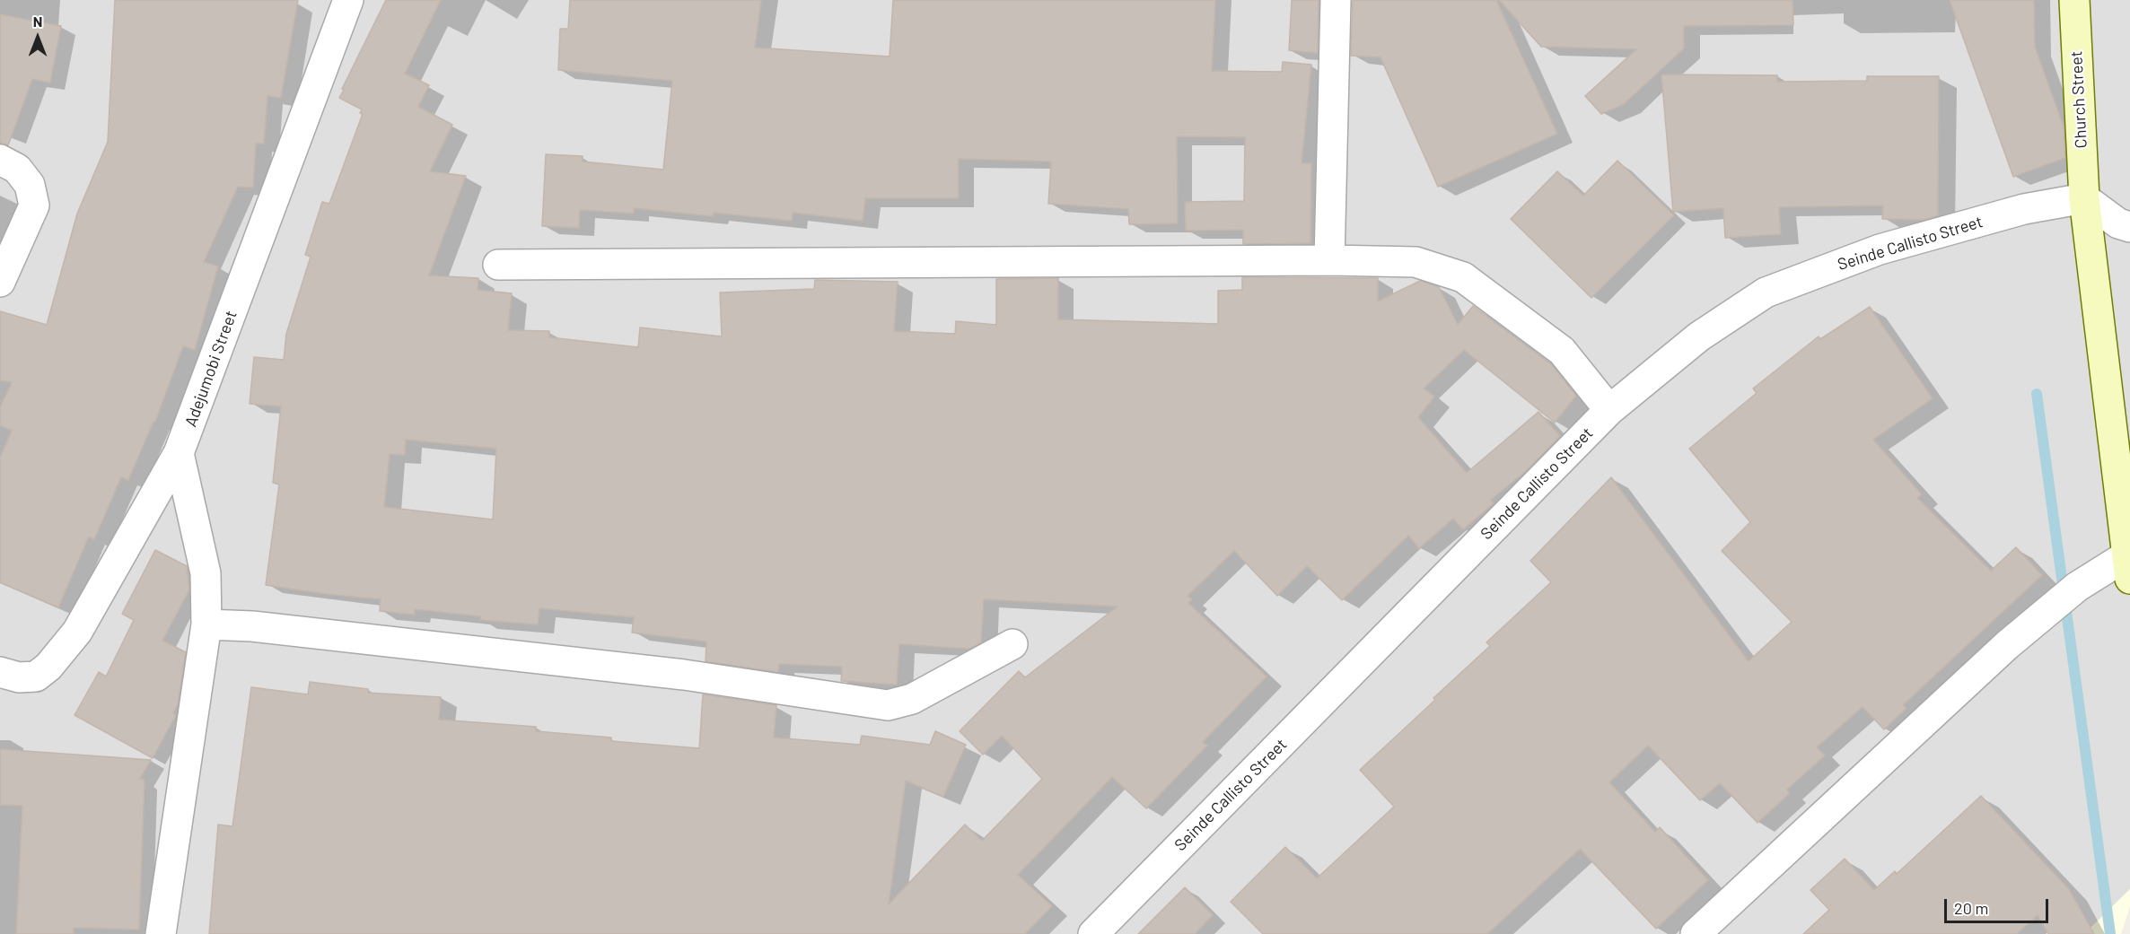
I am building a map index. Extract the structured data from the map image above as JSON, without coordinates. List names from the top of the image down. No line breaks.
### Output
{"streets":{"street":["Church Street","Seinde Callisto Street","Adejumobi Street"]},"crossings":[["Church Street","Seinde Callisto Street"]],"scale_bar":"20 m","north":"top"}
